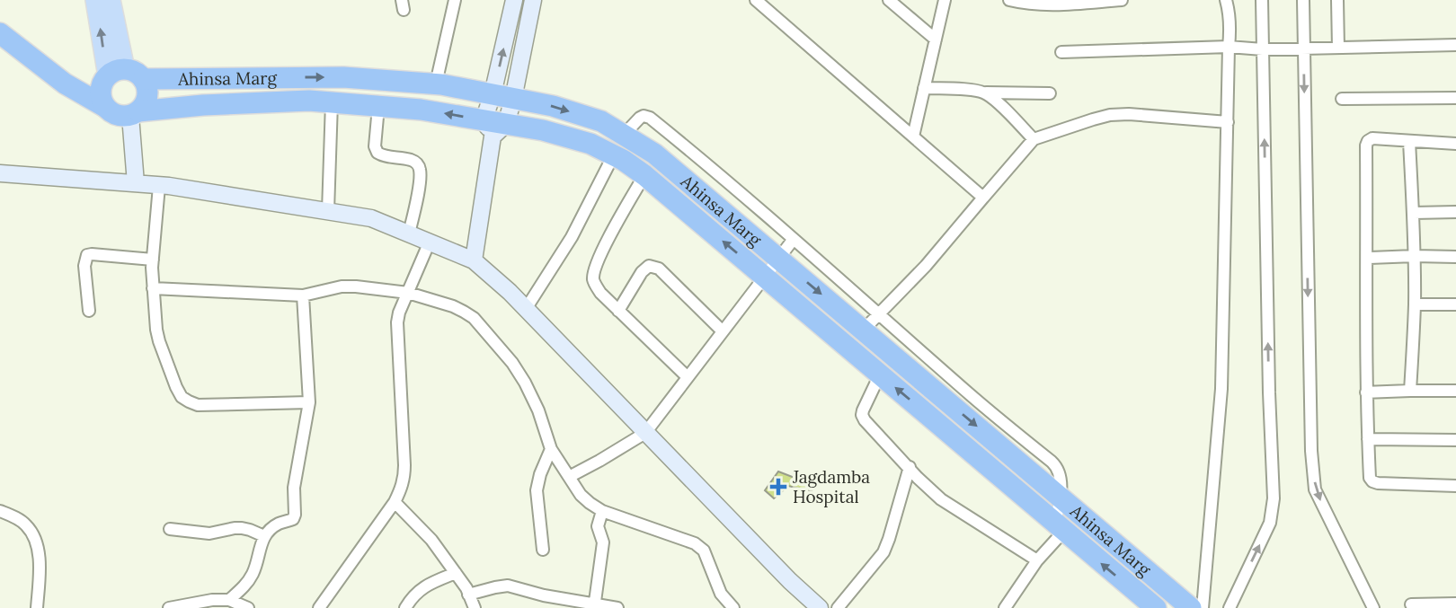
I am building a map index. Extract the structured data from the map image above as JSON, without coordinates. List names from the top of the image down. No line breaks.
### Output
{"streets":{"highway":["Ahinsa Marg"]},"places":{"health":["Jagdamba Hospital"]}}
